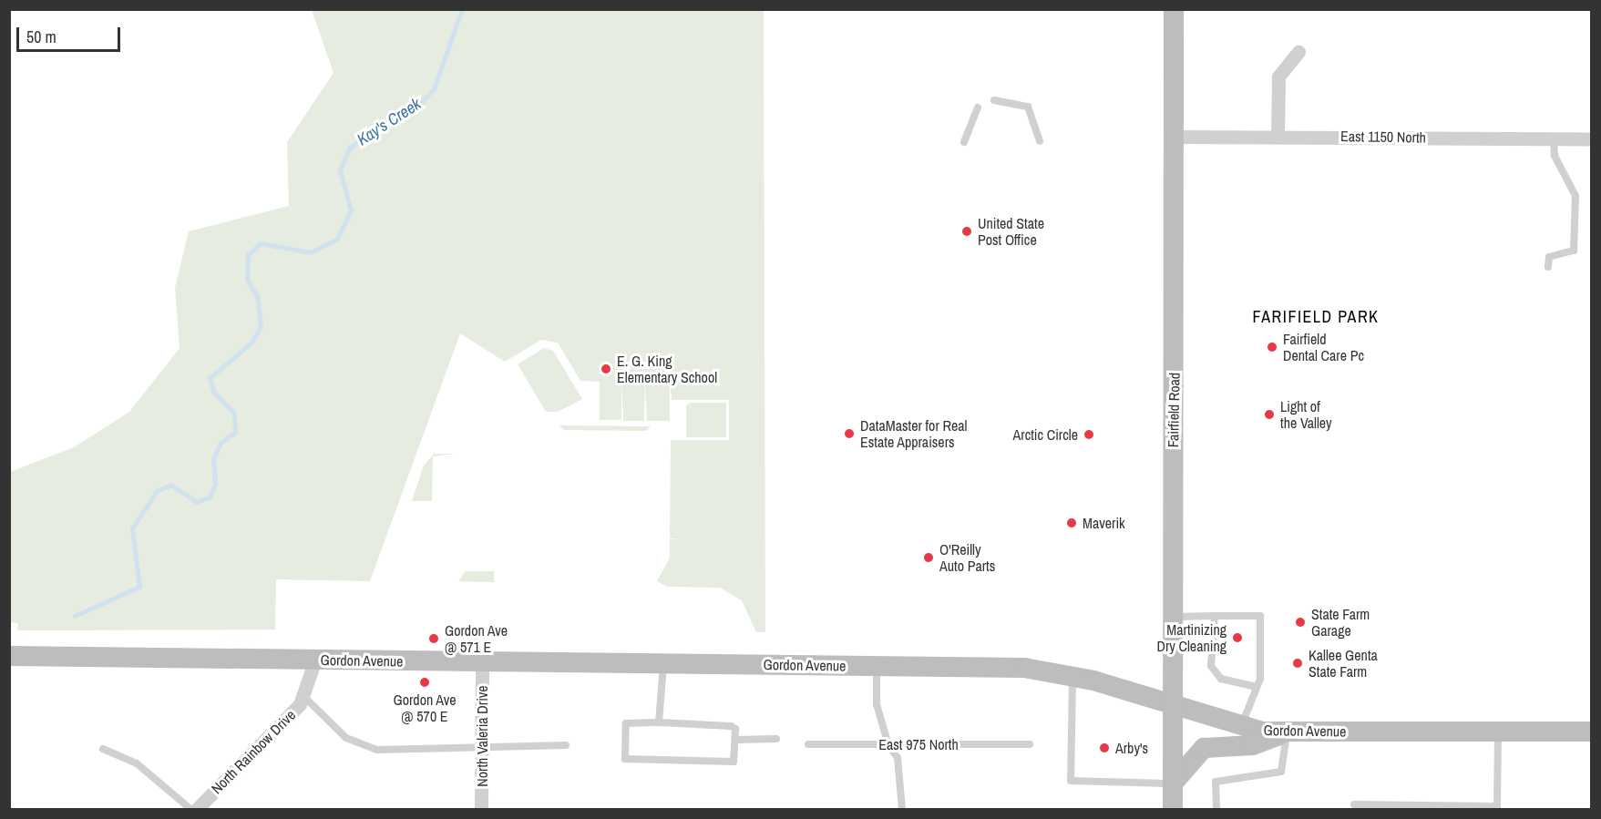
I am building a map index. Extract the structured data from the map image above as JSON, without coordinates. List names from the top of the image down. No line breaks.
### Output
{"streets":{"main road":["Fairfield Road","Gordon Avenue"],"street":["East 1150 North","North Valeria Drive","North Rainbow Drive"],"lane":["East 975 North"]},"crossings":[["East 1150 North","Fairfield Road"],["Fairfield Road","Gordon Avenue"],["Gordon Avenue","North Valeria Drive"],["Gordon Avenue","North Rainbow Drive"]],"districts":["FARIFIELD PARK"],"water":["Kay's Creek"],"places":["United State Post Office","Fairfield Dental Care Pc","E. G. King Elementary School","Light of the Valley","DataMaster for Real Estate Appraisers","Arctic Circle","Maverik","O'Reilly Auto Parts","State Farm Garage","Martinizing Dry Cleaning","Gordon Ave @ 571 E","Kallee Genta State Farm","Gordon Ave @ 570 E","Arby's"],"scale_bar":"50 m"}
